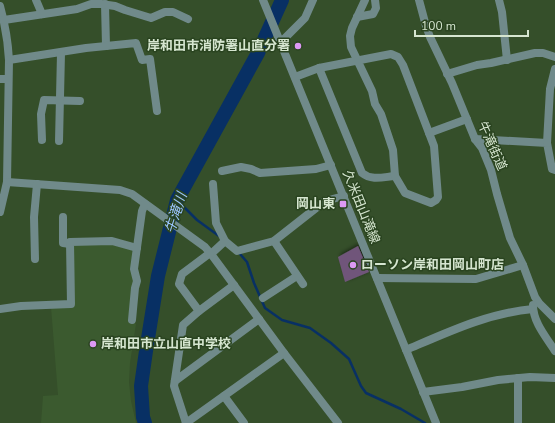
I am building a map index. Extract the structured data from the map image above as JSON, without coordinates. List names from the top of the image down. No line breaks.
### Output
{"streets":{"street":["牛滝街道","久米田山滝線"]},"water":["牛滝川"],"places":{"other":["岸和田市消防署山直分署","ローソン岸和田岡山町店","岸和田市立山直中学校"],"transit":["岡山東"]},"scale_bar":"100 m"}
